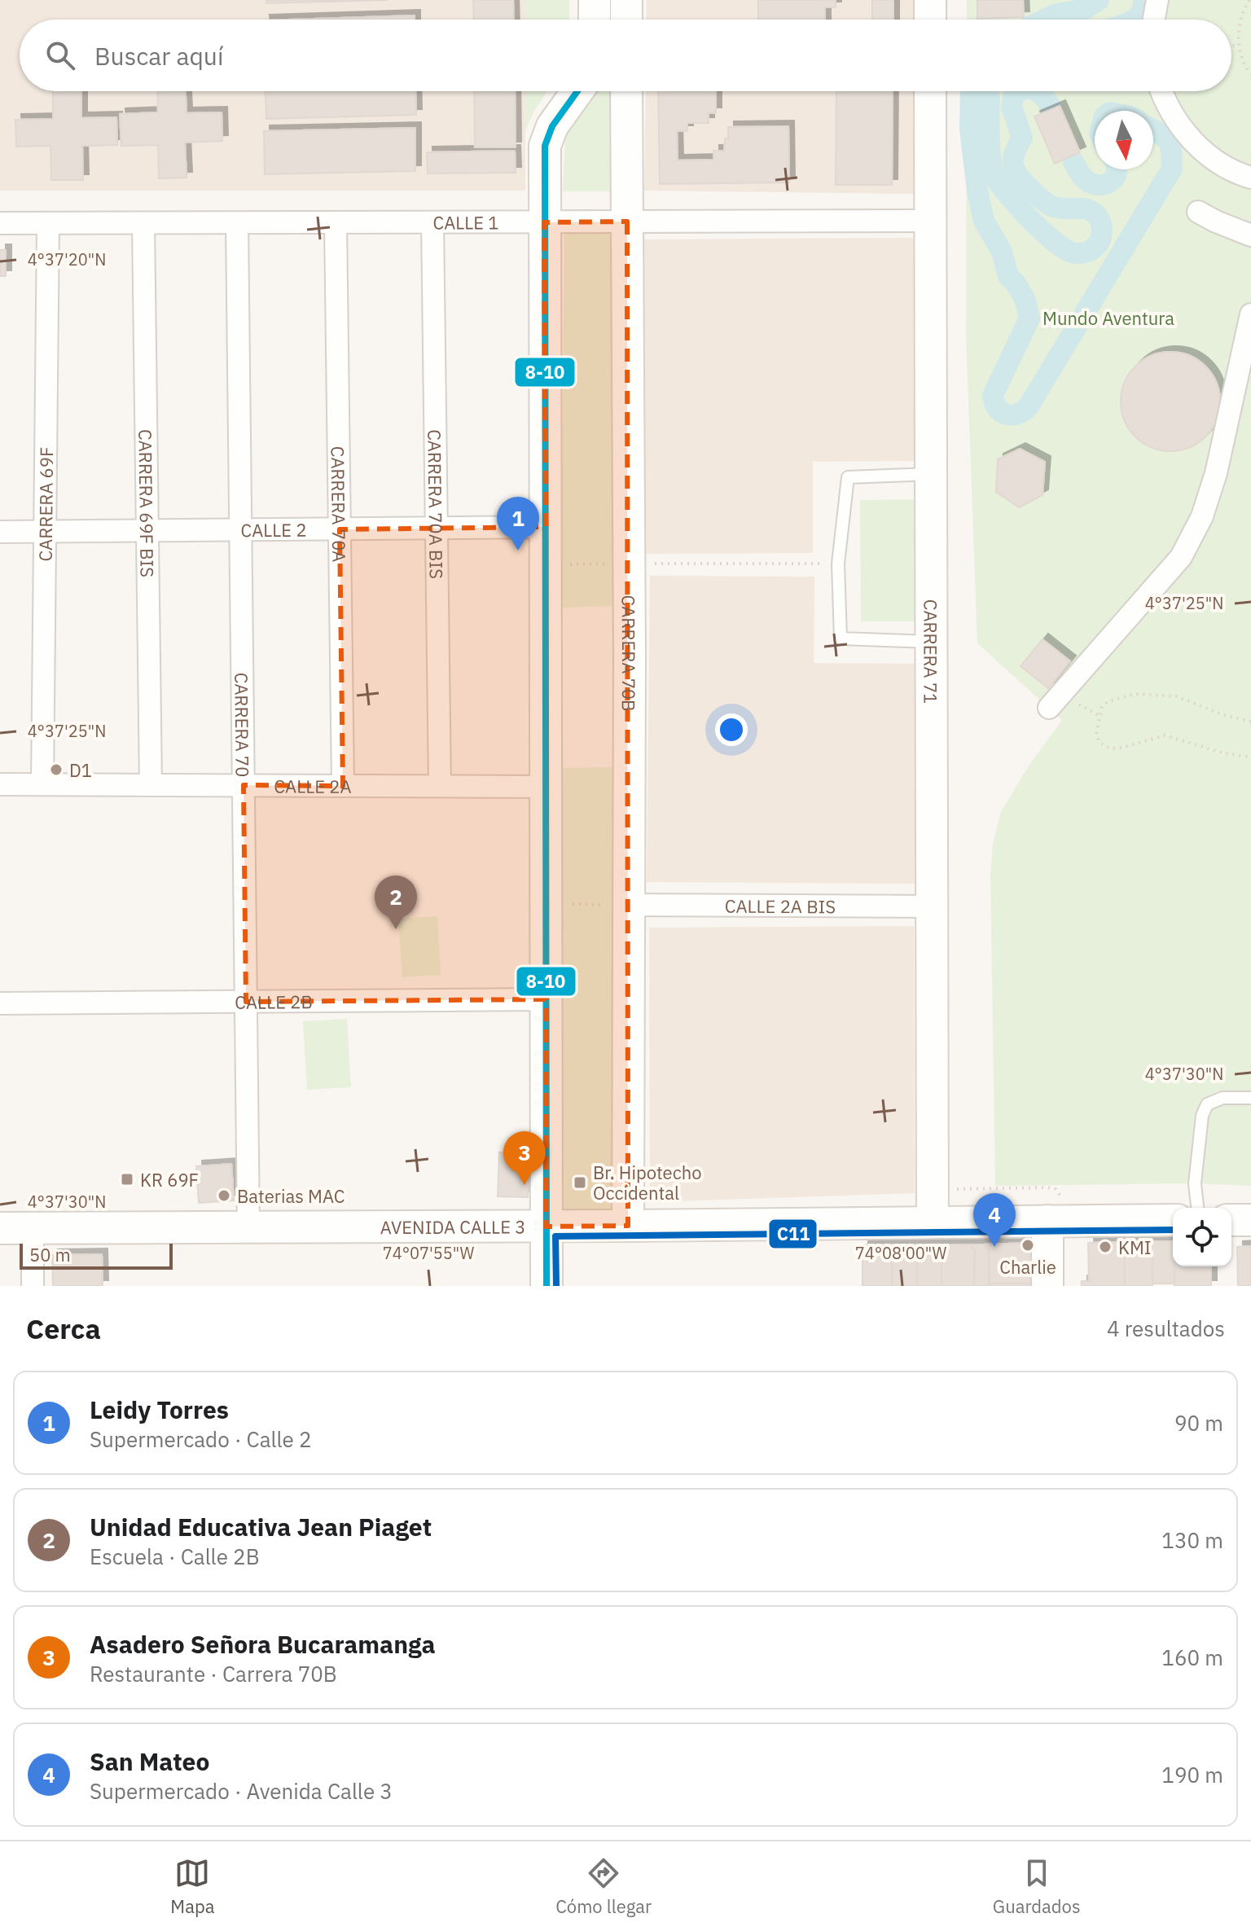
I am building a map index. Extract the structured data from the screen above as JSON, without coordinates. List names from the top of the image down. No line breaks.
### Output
{"streets":{"street":["CALLE 1","CARRERA 69F","CARRERA 69F BIS","CARRERA 70A","CARRERA 70A BIS","CALLE 2","CARRERA 71","CARRERA 70B","CARRERA 70","CALLE 2A","CALLE 2A BIS","CALLE 2B","AVENIDA CALLE 3"]},"crossings":[["CALLE 1","CARRERA 69F"],["CALLE 1","CARRERA 69F BIS"],["CALLE 1","CARRERA 70A"],["CALLE 1","CARRERA 70A BIS"],["CALLE 1","CARRERA 71"],["CALLE 1","CARRERA 70B"],["CALLE 1","CARRERA 70"],["CARRERA 69F","CALLE 2"],["CARRERA 69F","CALLE 2A"],["CARRERA 69F BIS","CALLE 2"],["CARRERA 69F BIS","CALLE 2A"],["CARRERA 70A","CALLE 2"],["CARRERA 70A","CALLE 2A"],["CARRERA 70A BIS","CALLE 2"],["CARRERA 70A BIS","CALLE 2A"],["CALLE 2","CARRERA 70"],["CARRERA 71","CALLE 2A BIS"],["CARRERA 71","AVENIDA CALLE 3"],["CARRERA 70B","CALLE 2A BIS"],["CARRERA 70B","AVENIDA CALLE 3"],["CARRERA 70","CALLE 2A"],["CARRERA 70","CALLE 2B"],["CARRERA 70","AVENIDA CALLE 3"]],"parks":["Mundo Aventura"],"places":{"other":["D1","Baterias MAC","Charlie","KMI"],"transit":["KR 69F","Br. Hipotecho Occidental"]},"lines":["transit line 8-10","transit line C11"],"scale_bar":"50 m","north":"bottom","page":{"search":"Buscar aquí","pins":["1","2","3","4"],"scale":"50 m","heading":["Cerca","4 resultados"],"list":[{"mark":"1","name":"Leidy Torres","note":"Supermercado · Calle 2","value":"90 m"},{"mark":"2","name":"Unidad Educativa Jean Piaget","note":"Escuela · Calle 2B","value":"130 m"},{"mark":"3","name":"Asadero Señora Bucaramanga","note":"Restaurante · Carrera 70B","value":"160 m"},{"mark":"4","name":"San Mateo","note":"Supermercado · Avenida Calle 3","value":"190 m"}],"nav":["Mapa","Cómo llegar","Guardados"]},"coordinates":["4°37'20\"N","4°37'25\"N","4°37'30\"N","74°07'55\"W","74°08'00\"W"]}
